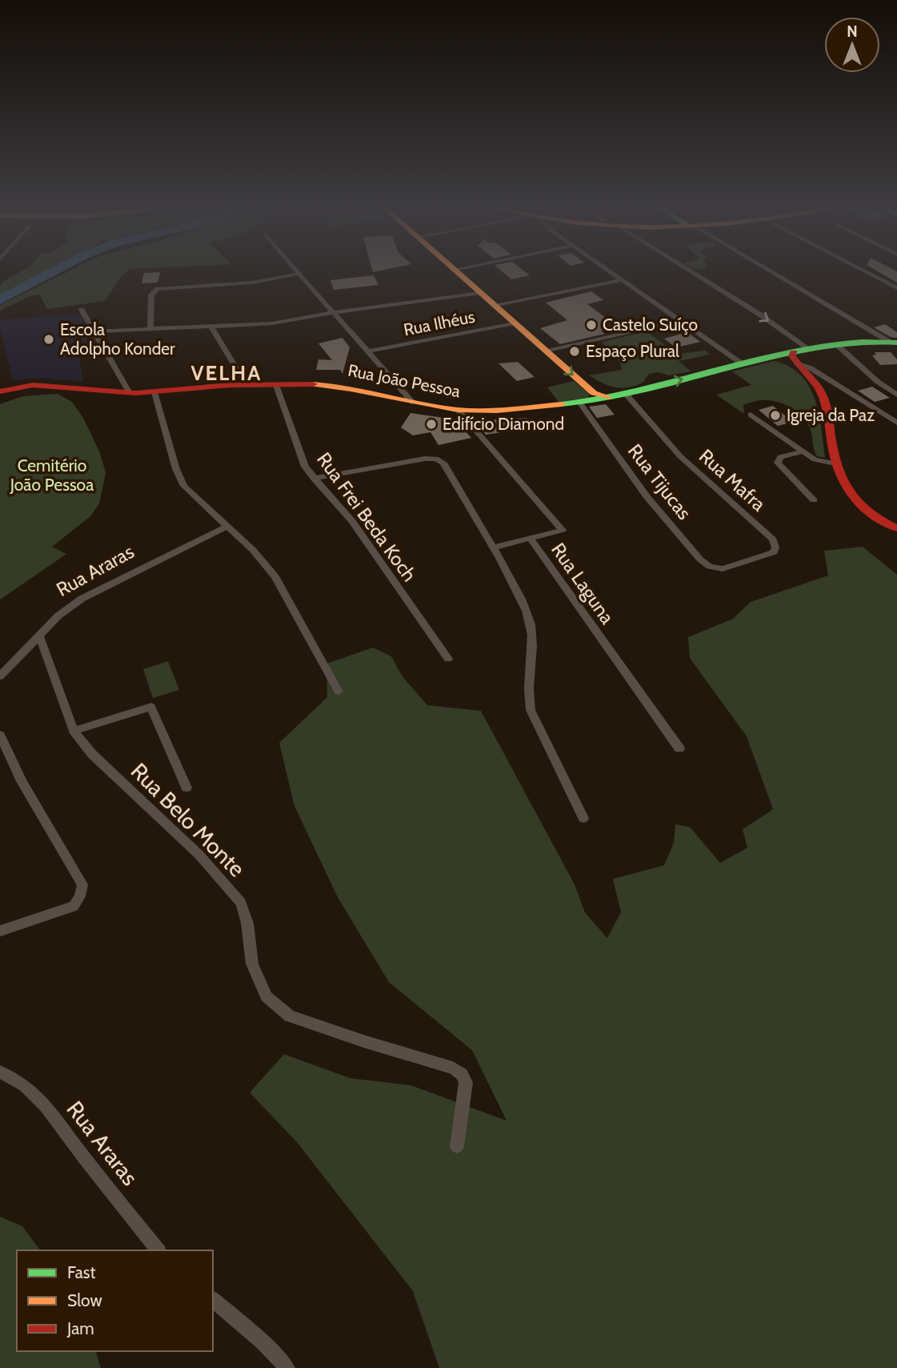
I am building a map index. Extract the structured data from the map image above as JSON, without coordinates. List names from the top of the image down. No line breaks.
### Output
{"streets":{"main road":["Rua João Pessoa"],"street":["Rua Ilhéus","Rua Mafra","Rua Tijucas","Rua Frei Beda Koch","Rua Araras","Rua Laguna","Rua Belo Monte"]},"crossings":[["Rua João Pessoa","Rua Mafra"],["Rua João Pessoa","Rua Tijucas"],["Rua João Pessoa","Rua Frei Beda Koch"],["Rua João Pessoa","Rua Laguna"],["Rua Mafra","Rua Tijucas"],["Rua Araras","Rua Belo Monte"]],"districts":["VELHA"],"parks":["Cemitério João Pessoa"],"places":["Castelo Suíço","Escola Adolpho Konder","Espaço Plural","Igreja da Paz","Edifício Diamond"],"legend":["Fast","Slow","Jam"],"north":"top"}
